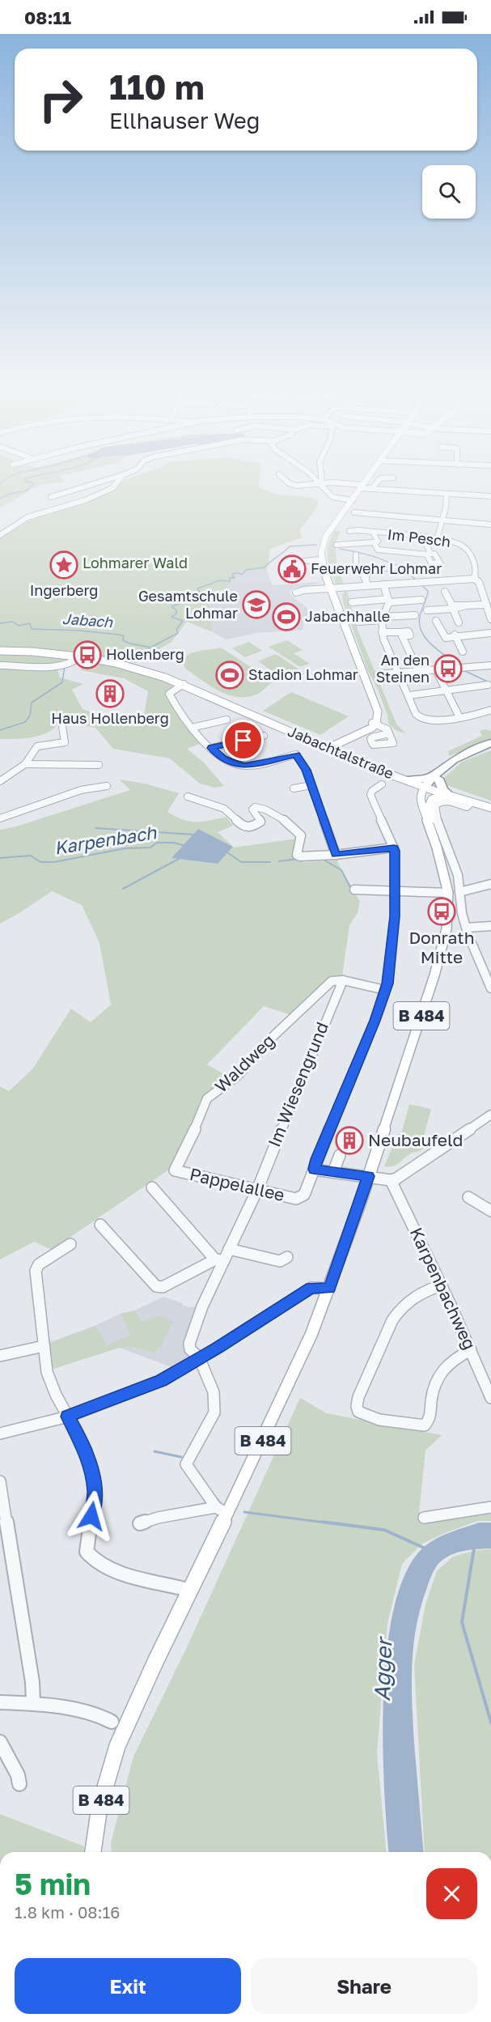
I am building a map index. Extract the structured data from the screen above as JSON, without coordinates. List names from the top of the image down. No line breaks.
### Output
{"streets":{"main road":["Jabachtalstraße","B 484"],"street":["Im Pesch","Waldweg","Im Wiesengrund","Pappelallee","Karpenbachweg"]},"crossings":[["B 484","Im Wiesengrund"],["Waldweg","Im Wiesengrund"],["Waldweg","Pappelallee"],["Im Wiesengrund","Pappelallee"]],"water":["Jabach","Karpenbach","Agger"],"parks":["Lohmarer Wald"],"places":{"place":["Ingerberg"],"public building":["Feuerwehr Lohmar"],"school or university":["Gesamtschule Lohmar"],"sports":["Jabachhalle","Stadion Lohmar"],"bus stop":["Hollenberg","An den Steinen","Donrath Mitte"],"building":["Haus Hollenberg","Neubaufeld"]},"page":{"status":"08:11","turn":["110 m","Ellhauser Weg"],"heading":["5 min","1.8 km · 08:16"],"buttons":["Exit","Share"]}}
